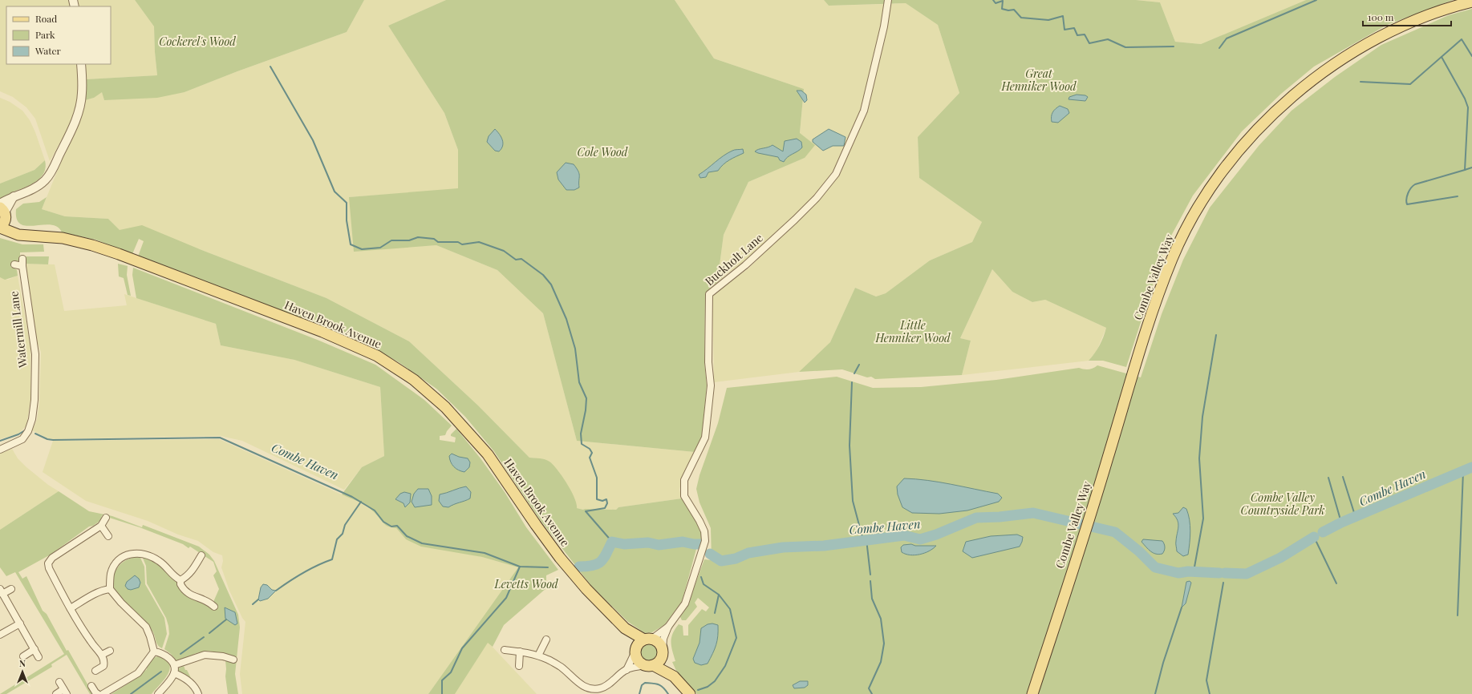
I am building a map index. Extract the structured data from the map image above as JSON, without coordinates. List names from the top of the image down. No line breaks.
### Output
{"streets":{"main road":["Combe Valley Way","Haven Brook Avenue"],"street":["Buckholt Lane","Watermill Lane"]},"crossings":[["Buckholt Lane","Haven Brook Avenue"]],"water":["Combe Haven"],"parks":["Cockerel's Wood","Great Henniker Wood","Cole Wood","Little Henniker Wood","Combe Valley Countryside Park","Levetts Wood"],"legend":["Road","Park","Water"],"scale_bar":"100 m","north":"top"}
